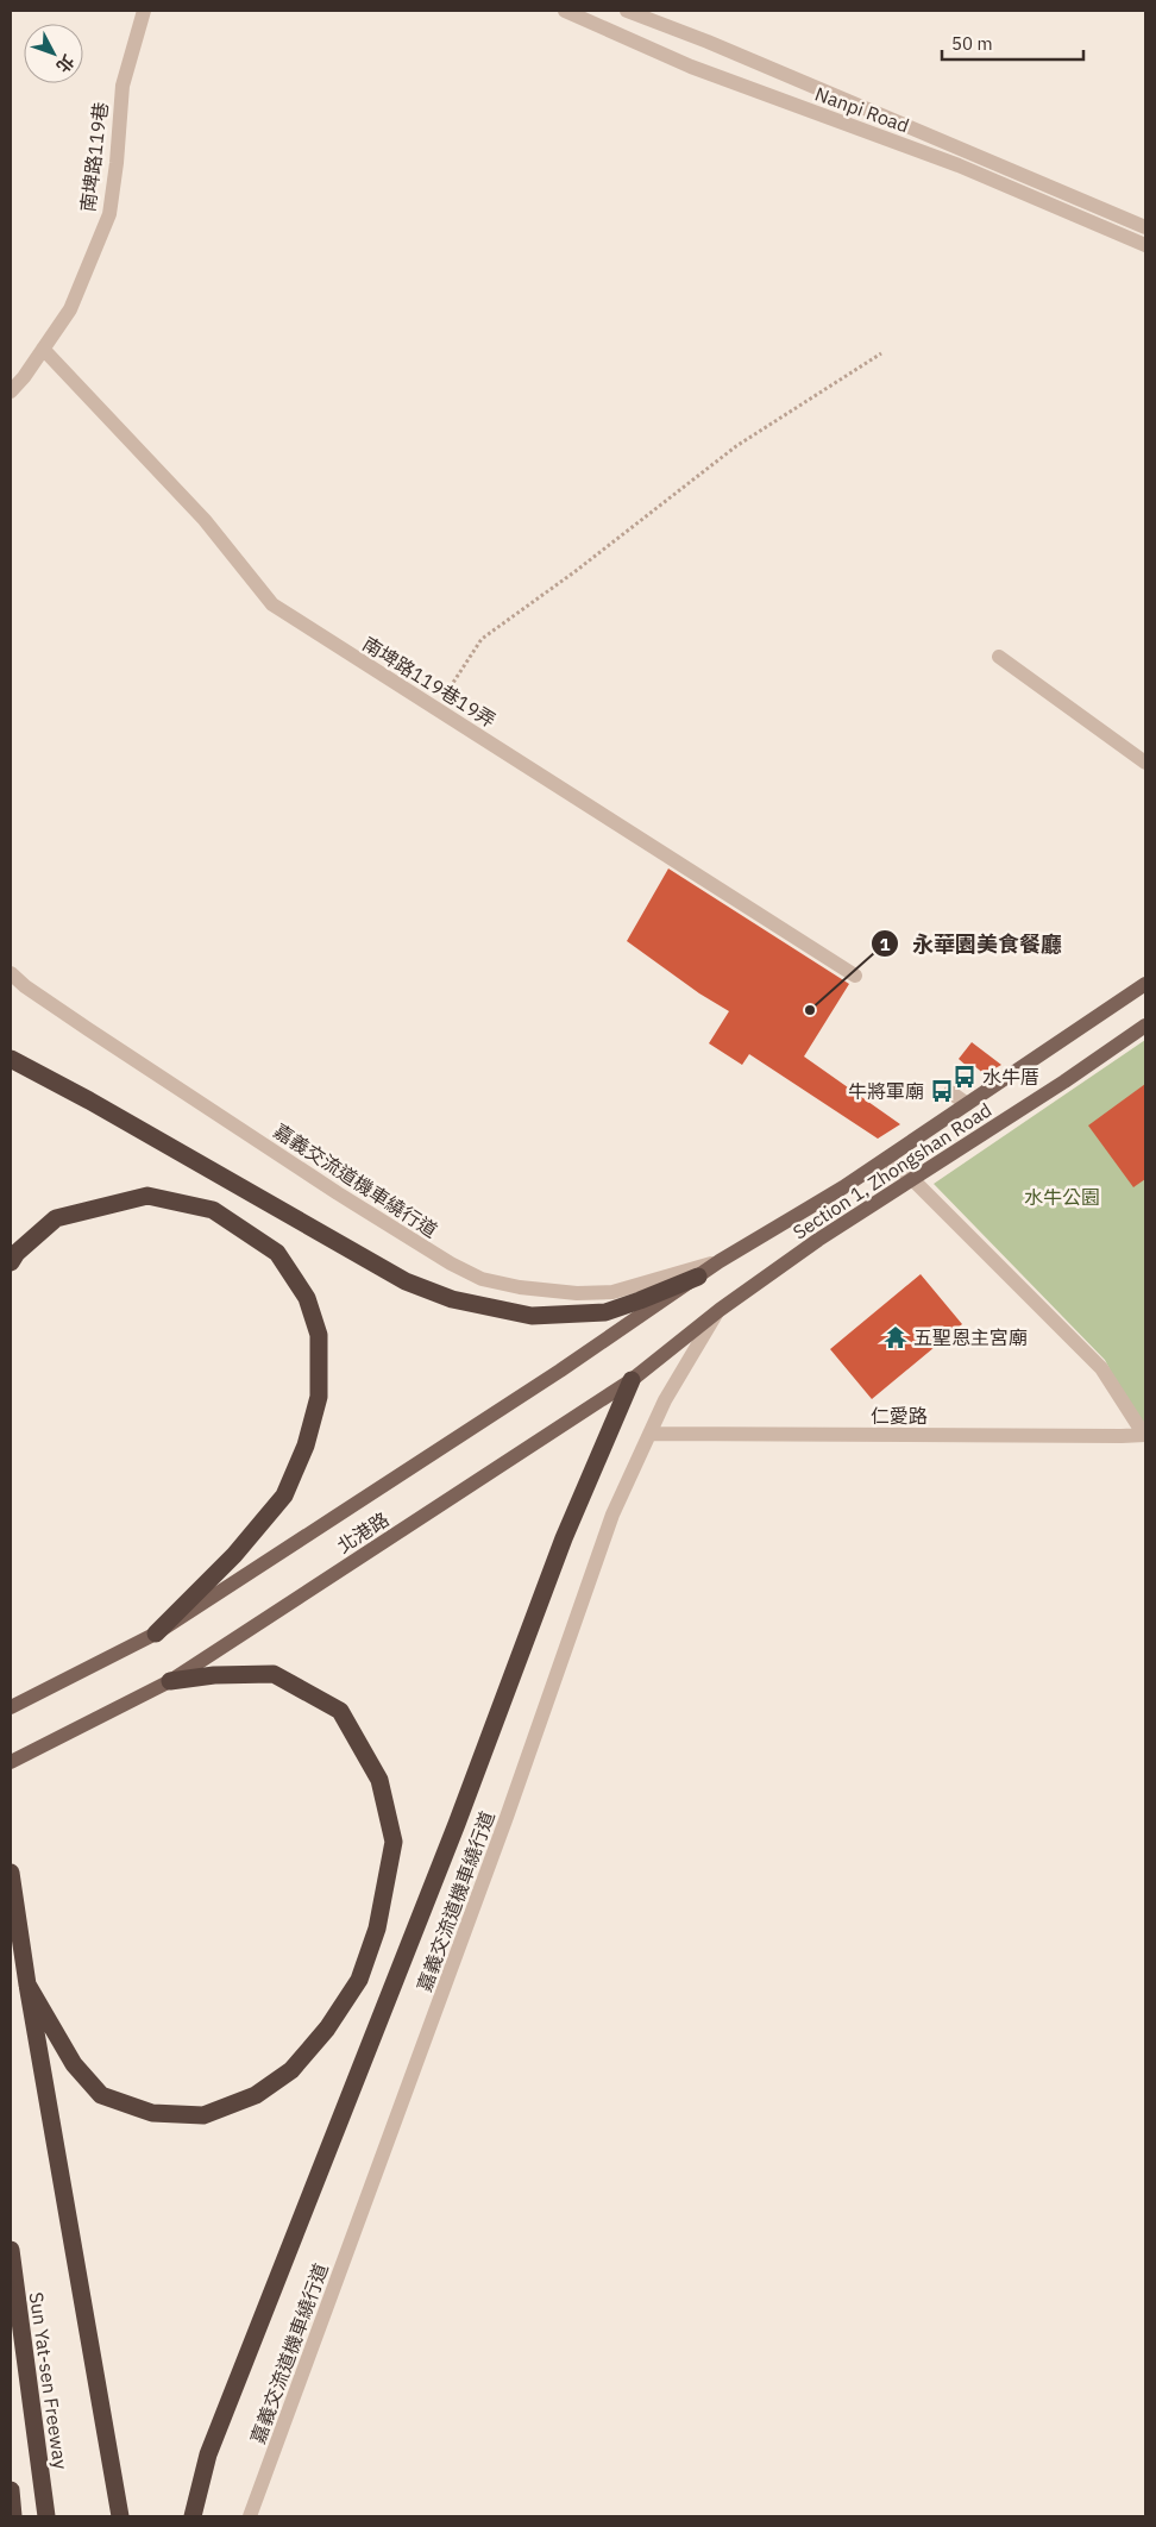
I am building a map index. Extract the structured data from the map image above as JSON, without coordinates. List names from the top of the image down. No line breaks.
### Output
{"streets":{"highway":["Sun Yat-sen Freeway"],"main road":["Section 1, Zhongshan Road","北港路"],"street":["Nanpi Road","南埤路119巷","南埤路119巷19弄","嘉義交流道機車繞行道","仁愛路"]},"crossings":[["南埤路119巷","南埤路119巷19弄"],["Section 1, Zhongshan Road","嘉義交流道機車繞行道"],["Section 1, Zhongshan Road","北港路"],["嘉義交流道機車繞行道","仁愛路"],["嘉義交流道機車繞行道","北港路"]],"parks":["水牛公園"],"places":{"other":["永華園美食餐廳"],"bus stop":["水牛厝","牛將軍廟"],"temple":["五聖恩主宮廟"]},"scale_bar":"50 m","north":"bottom right"}
